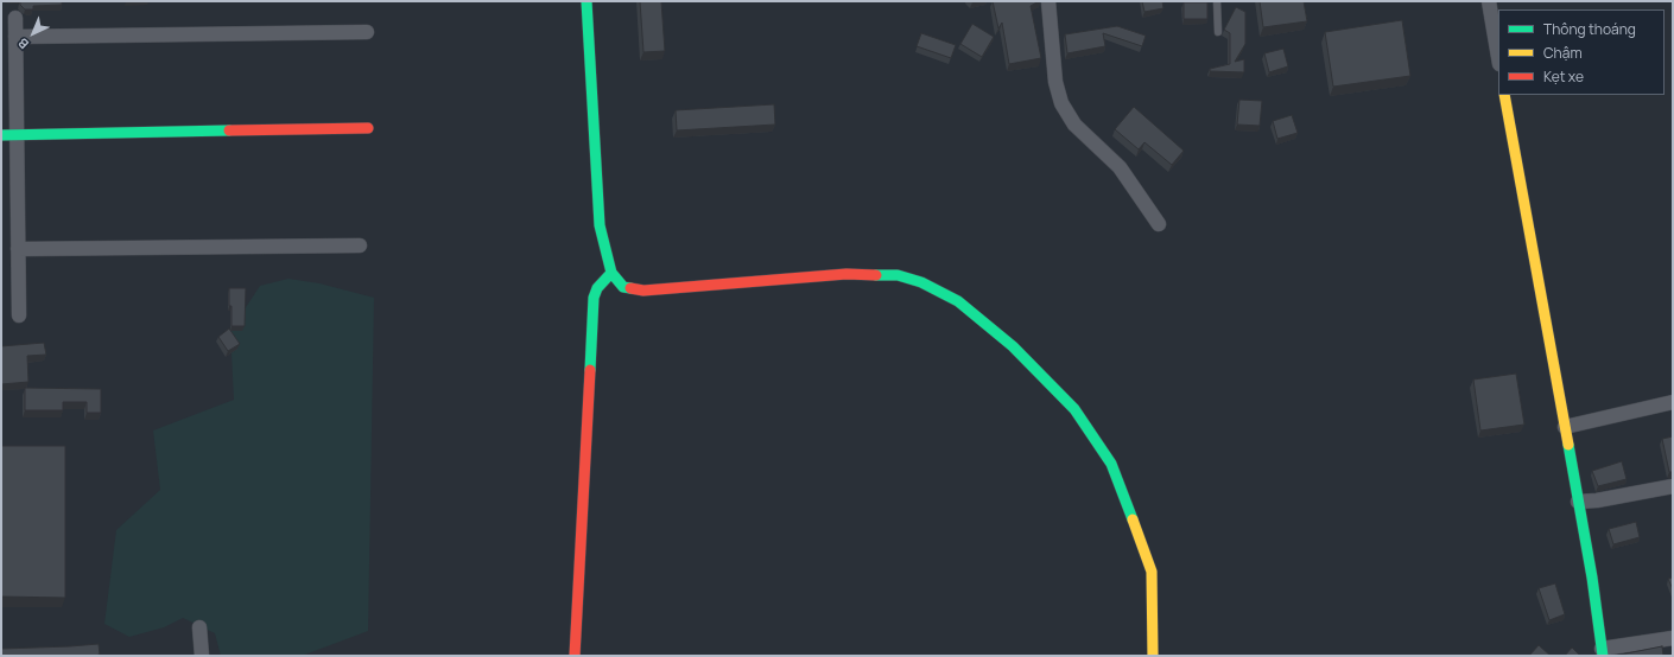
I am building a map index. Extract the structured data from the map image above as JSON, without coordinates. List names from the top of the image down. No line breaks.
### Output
{"legend":["Thông thoáng","Chậm","Kẹt xe"],"north":"bottom left"}
